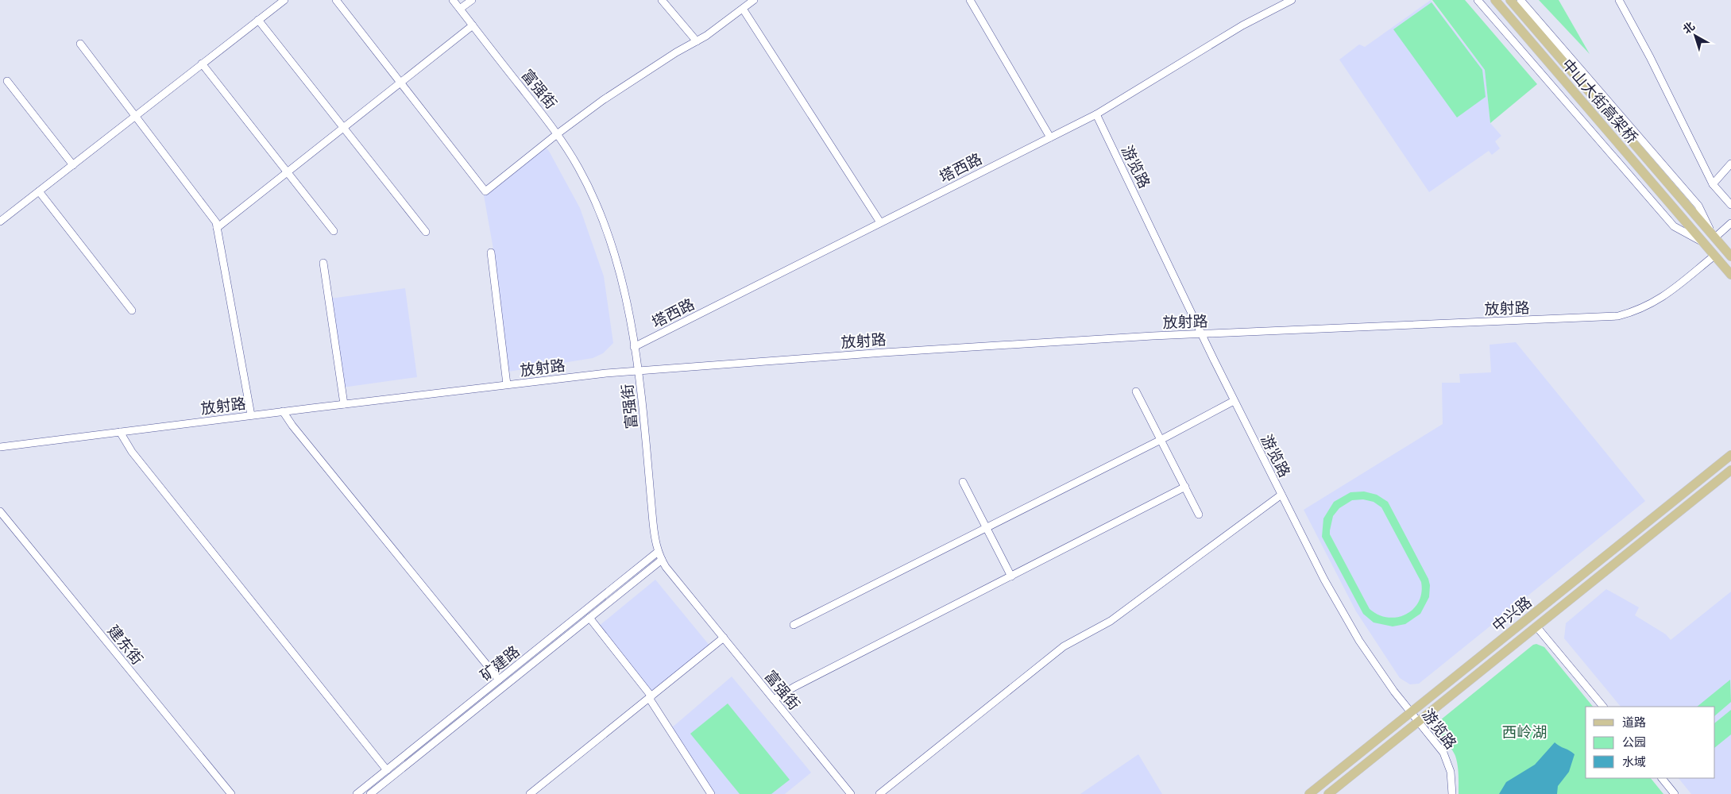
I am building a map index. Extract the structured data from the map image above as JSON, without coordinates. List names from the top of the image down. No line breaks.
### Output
{"streets":{"main road":["中山大街高架桥","中兴路"],"street":["富强街","游览路","塔西路","放射路","建东街","矿建路"]},"crossings":[["富强街","塔西路"],["富强街","放射路"],["富强街","矿建路"],["中山大街高架桥","放射路"],["游览路","塔西路"],["游览路","放射路"],["游览路","中兴路"]],"parks":["西岭湖"],"legend":["道路","公园","水域"],"north":"top left"}
